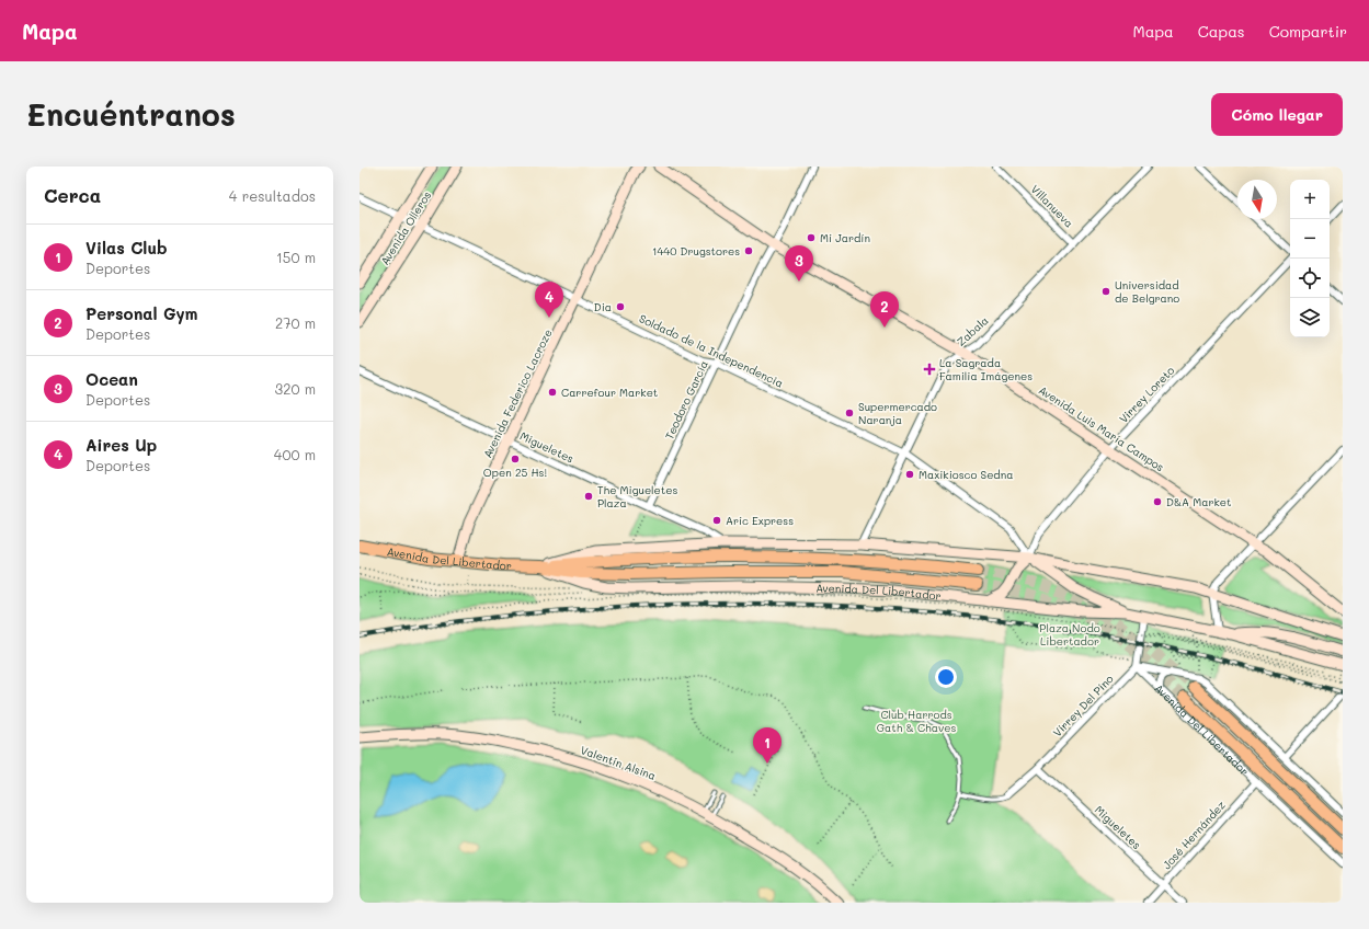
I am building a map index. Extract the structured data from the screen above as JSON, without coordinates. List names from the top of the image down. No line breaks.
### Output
{"streets":{"main road":["Avenida Olleros","Avenida Federico Lacroze","Avenida Luis María Campos","Avenida Del Libertador","Valentín Alsina"],"street":["Villanueva","Zabala","Soldado de la Independencia","Virrey Loreto","Teodoro García","Migueletes","Virrey Del Pino","José Hernández"]},"crossings":[["Villanueva","Zabala"],["Avenida Olleros","Soldado de la Independencia"],["Zabala","Soldado de la Independencia"],["Zabala","Avenida Luis María Campos"],["Zabala","Avenida Del Libertador"],["Soldado de la Independencia","Avenida Federico Lacroze"],["Soldado de la Independencia","Virrey Loreto"],["Soldado de la Independencia","Teodoro García"],["Soldado de la Independencia","Avenida Del Libertador"],["Avenida Federico Lacroze","Migueletes"],["Avenida Federico Lacroze","Avenida Del Libertador"],["Virrey Loreto","Avenida Luis María Campos"],["Virrey Loreto","Avenida Del Libertador"],["Teodoro García","Avenida Luis María Campos"],["Teodoro García","Migueletes"],["Migueletes","Avenida Del Libertador"],["Migueletes","Virrey Del Pino"],["Migueletes","José Hernández"],["Avenida Del Libertador","Virrey Del Pino"],["Avenida Del Libertador","José Hernández"]],"parks":["Plaza Nodo Libertador","Club Harrods Gath & Chaves"],"places":{"other":["Mi Jardín","1440 Drugstores","Universidad de Belgrano","Dia","Carrefour Market","Supermercado Naranja","Open 25 Hs!","Maxikiosco Sedna","The Migueletes Plaza","D&A Market","Aric Express"],"health":["La Sagrada Familia Imágenes"]},"north":"bottom","page":{"header":"Mapa","nav":["Mapa","Capas","Compartir"],"buttons":"Cómo llegar","title":"Encuéntranos","heading":["Cerca","4 resultados"],"map_buttons":["+","−"],"list":[{"mark":"1","name":"Vilas Club","note":"Deportes","value":"150 m"},{"mark":"2","name":"Personal Gym","note":"Deportes","value":"270 m"},{"mark":"3","name":"Ocean","note":"Deportes","value":"320 m"},{"mark":"4","name":"Aires Up","note":"Deportes","value":"400 m"}],"pins":["3","4","2","1"]}}
